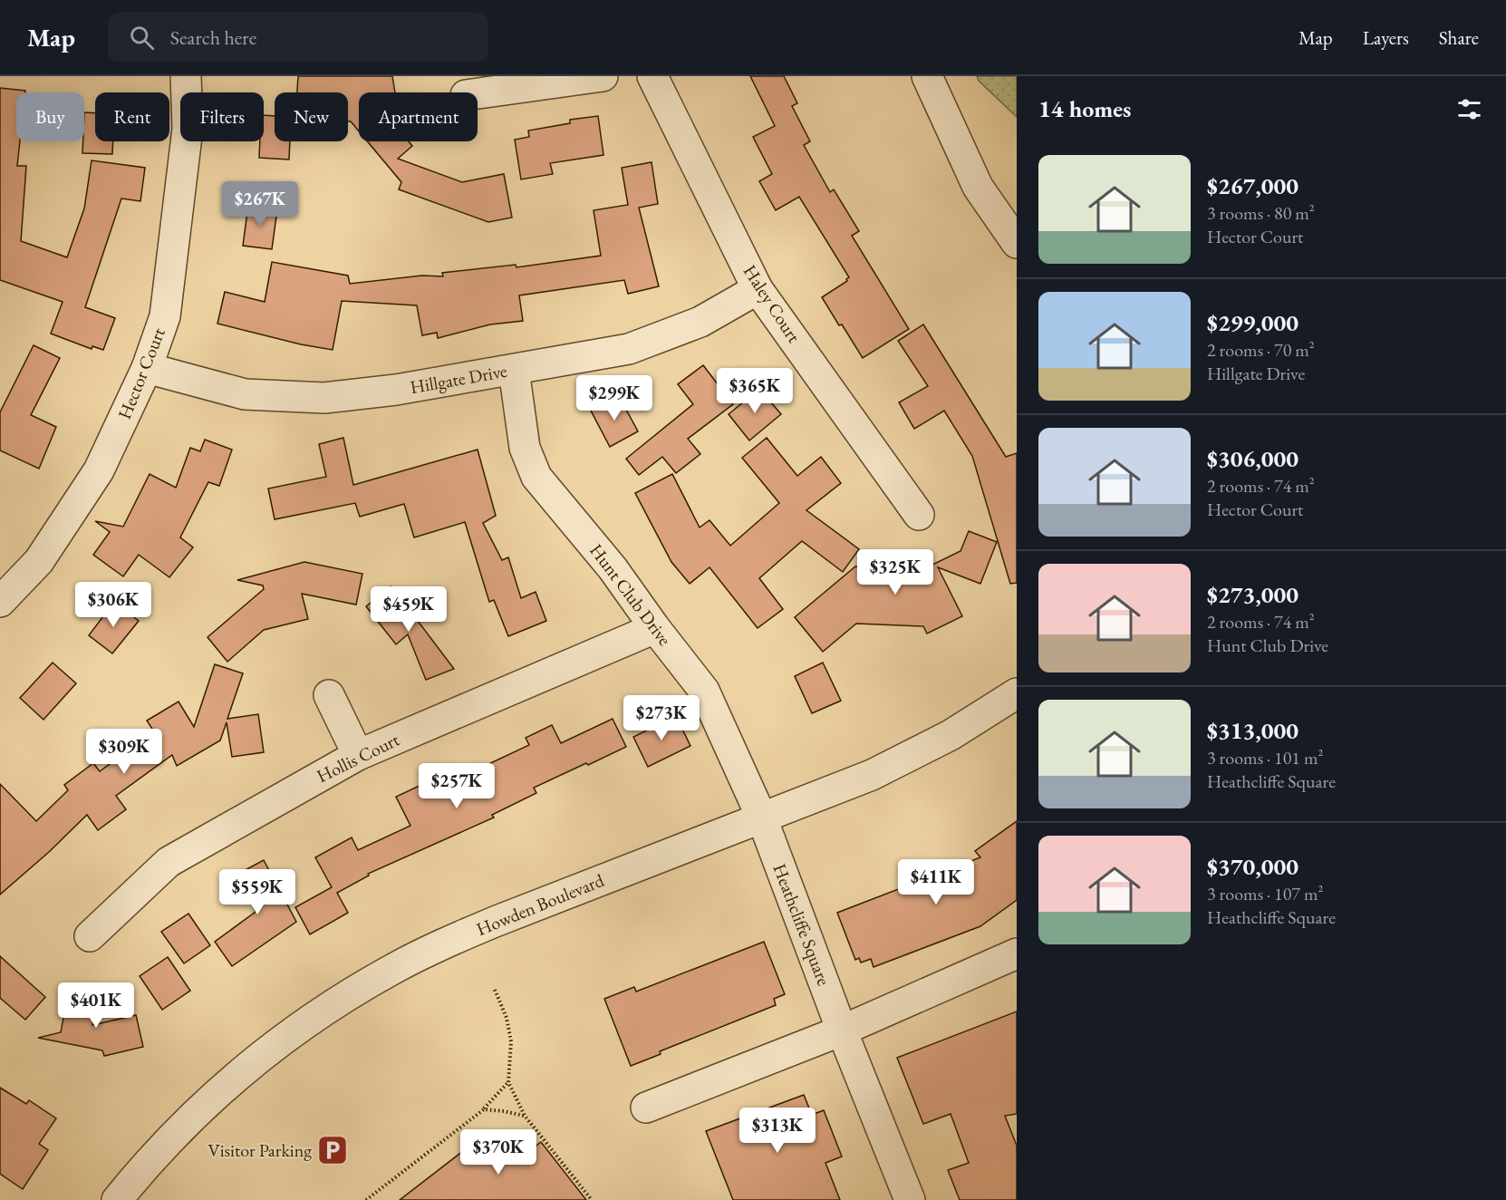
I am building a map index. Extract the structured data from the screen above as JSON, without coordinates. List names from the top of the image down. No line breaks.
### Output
{"streets":{"street":["Haley Court","Hector Court","Hillgate Drive","Hunt Club Drive","Hollis Court","Howden Boulevard","Heathcliffe Square"]},"crossings":[["Haley Court","Hillgate Drive"],["Hector Court","Hillgate Drive"],["Hillgate Drive","Hunt Club Drive"],["Hunt Club Drive","Hollis Court"],["Hunt Club Drive","Howden Boulevard"],["Hunt Club Drive","Heathcliffe Square"],["Howden Boulevard","Heathcliffe Square"]],"places":{"parking":["Visitor Parking"]},"page":{"header":"Map","search":"Search here","nav":["Map","Layers","Share"],"heading":"14 homes","chip":["Buy","Rent","Filters","New","Apartment"],"list":[{"name":"$267,000","note":"3 rooms · 80 m² · Hector Court"},{"name":"$299,000","note":"2 rooms · 70 m² · Hillgate Drive"},{"name":"$306,000","note":"2 rooms · 74 m² · Hector Court"},{"name":"$273,000","note":"2 rooms · 74 m² · Hunt Club Drive"},{"name":"$313,000","note":"3 rooms · 101 m² · Heathcliffe Square"},{"name":"$370,000","note":"3 rooms · 107 m² · Heathcliffe Square"}],"price":["$267K","$365K","$299K","$325K","$306K","$459K","$273K","$309K","$257K","$411K","$559K","$401K","$313K","$370K"]}}
